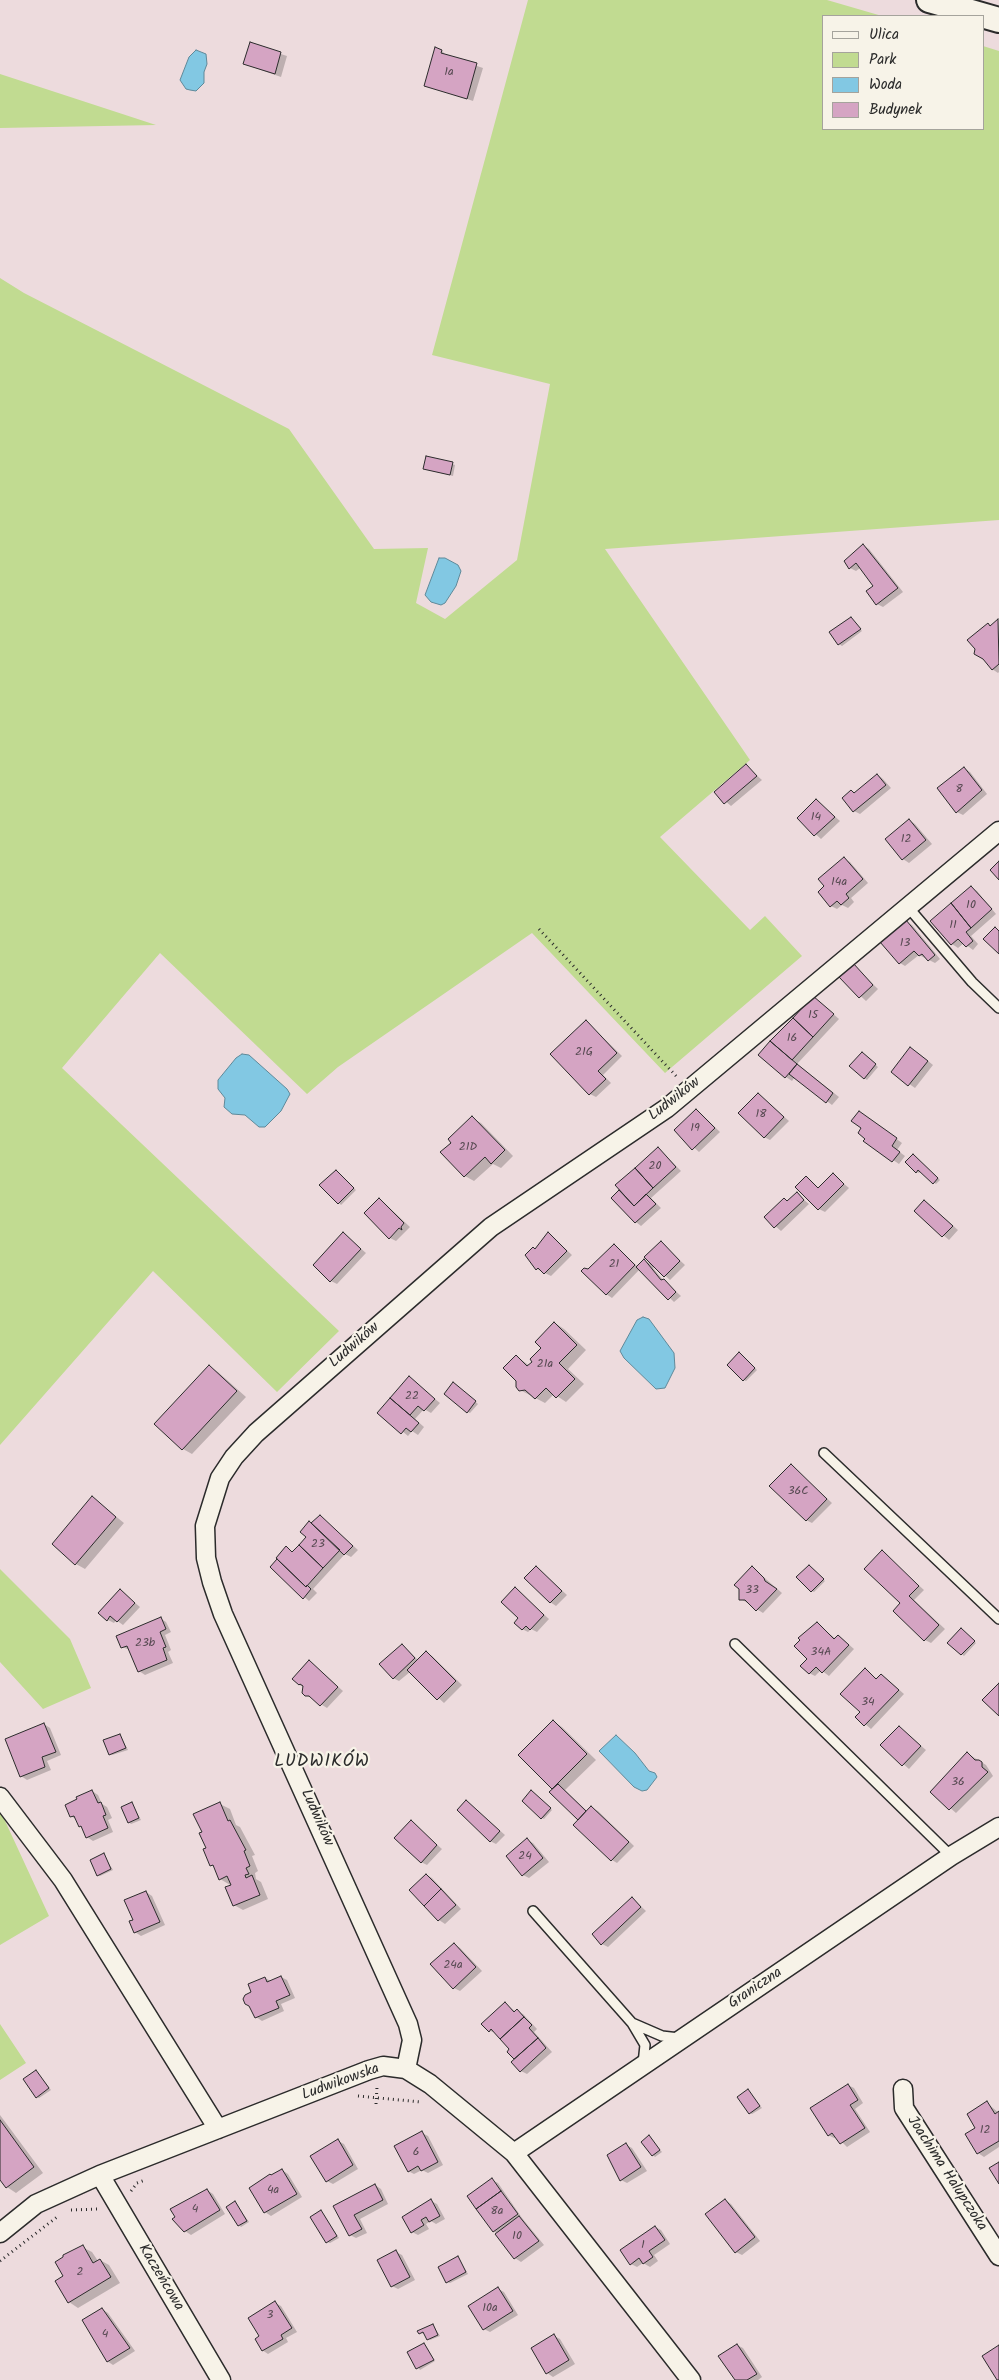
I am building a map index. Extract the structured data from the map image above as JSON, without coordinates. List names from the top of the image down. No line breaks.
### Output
{"streets":{"street":["Ludwików","Graniczna","Ludwikowska","Joachima Halupczoka","Kaczeńcowa"]},"crossings":[["Ludwików","Ludwikowska"],["Graniczna","Ludwikowska"],["Ludwikowska","Kaczeńcowa"]],"districts":["LUDWIKÓW"],"house_numbers":["1a","8","14","12","14a","10","11","13","15","16","21G","18","19","21D","20","21","21a","22","36C","23","33","23b","34A","34","36","24","24a","12","6","4a","4","8a","10","1","2","10a","3","4"],"legend":["Ulica","Park","Woda","Budynek"]}
